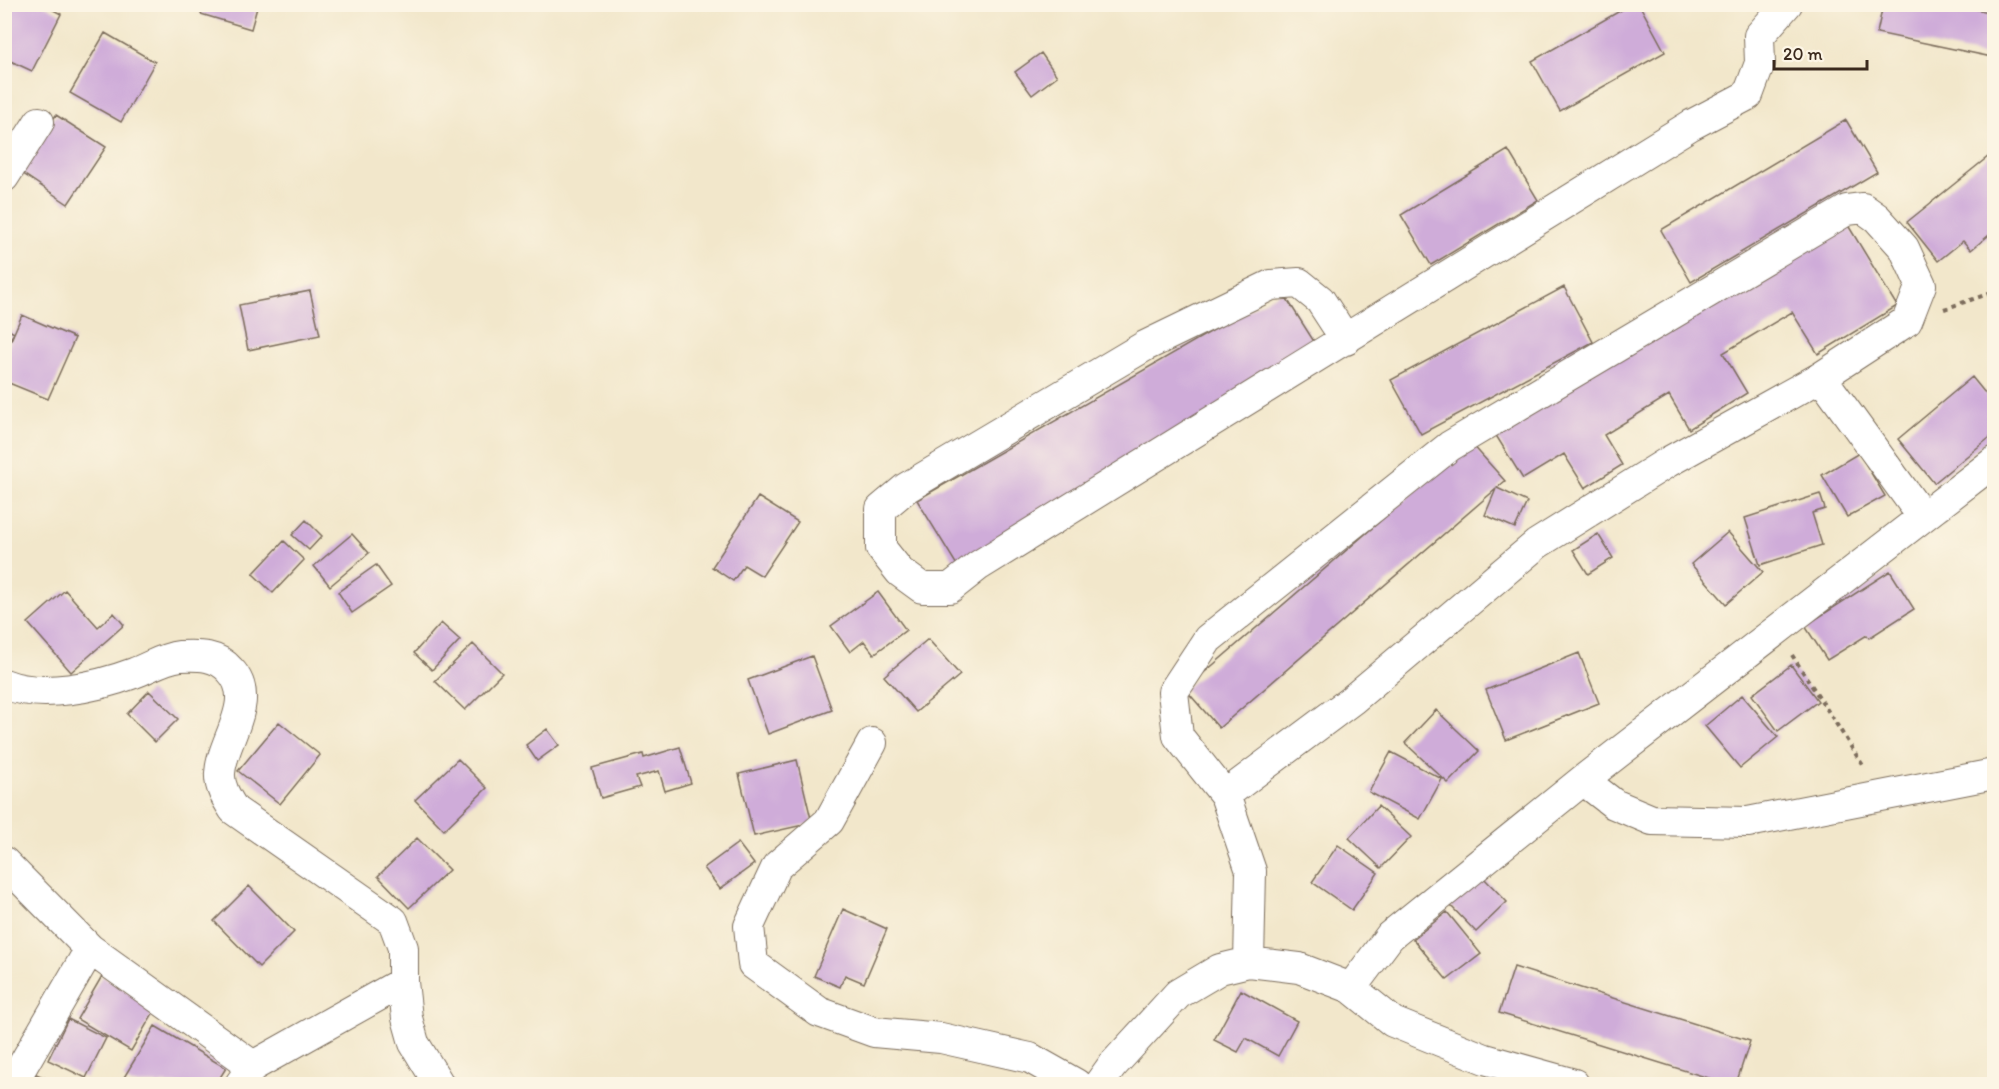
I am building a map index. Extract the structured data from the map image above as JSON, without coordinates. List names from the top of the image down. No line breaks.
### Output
{"scale_bar":"20 m"}
